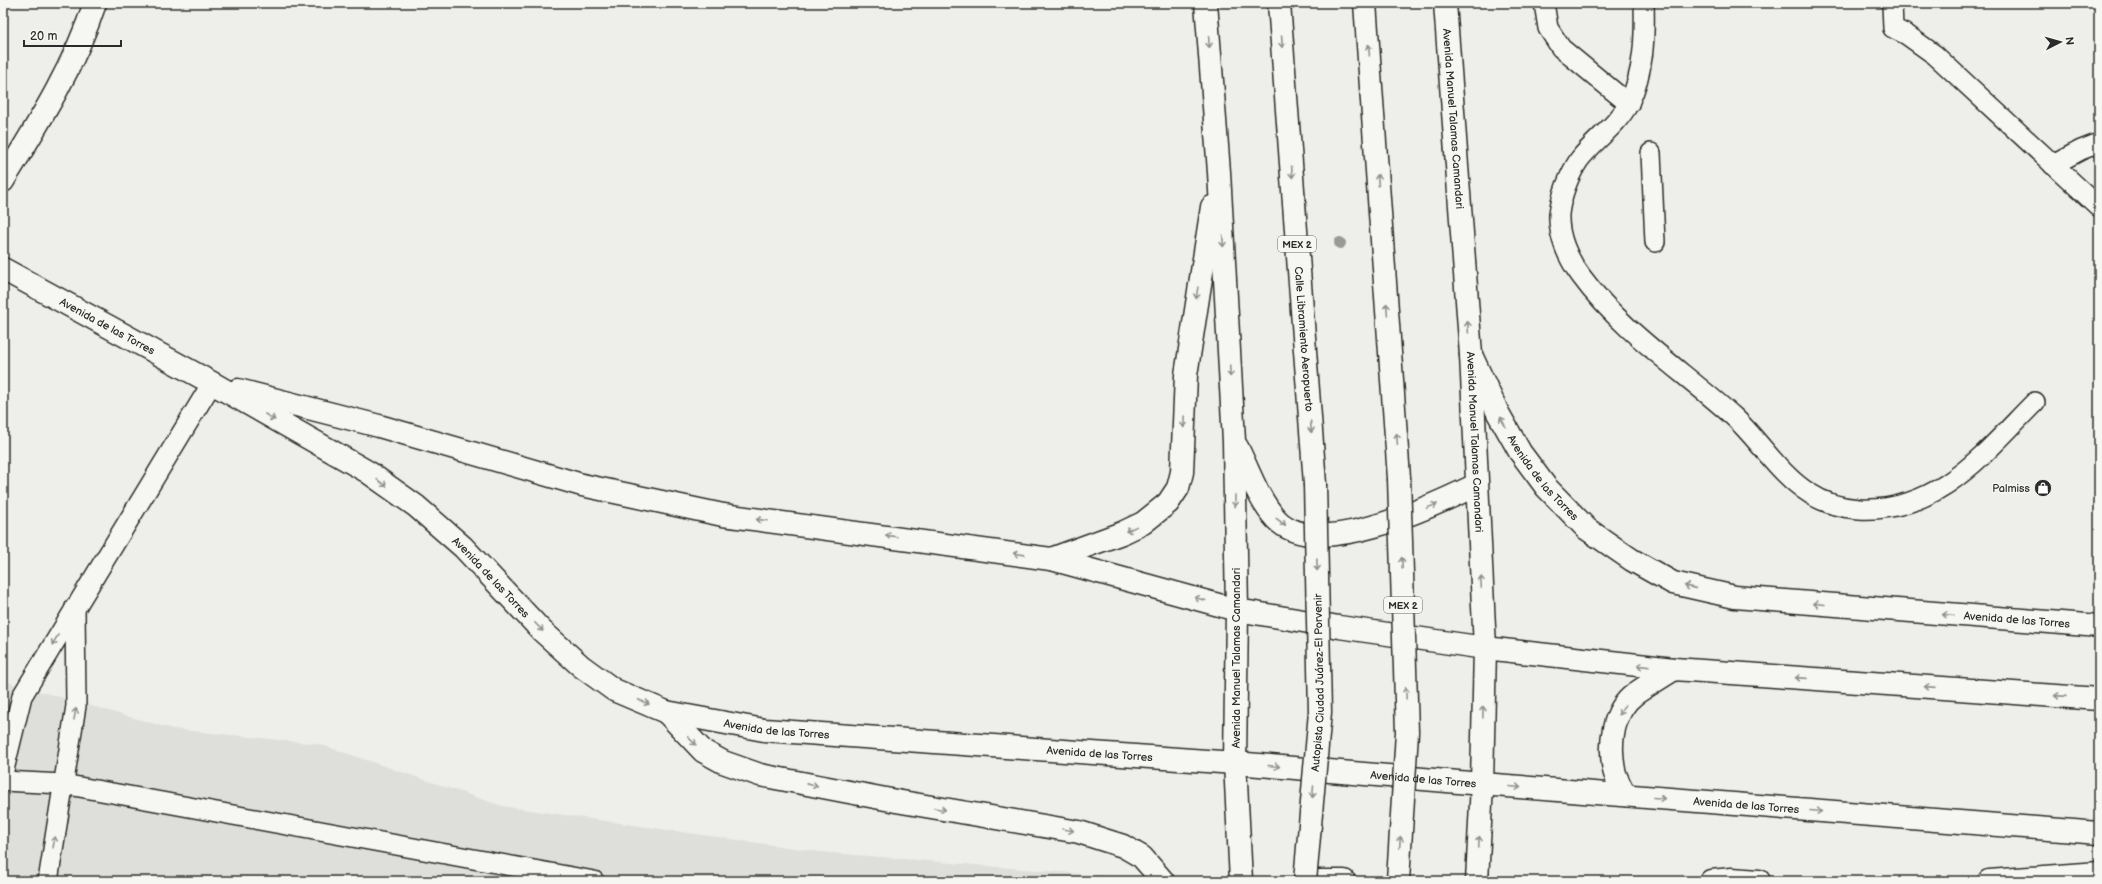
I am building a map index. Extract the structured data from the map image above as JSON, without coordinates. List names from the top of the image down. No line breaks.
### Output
{"streets":{"main road":["Avenida Manuel Talamas Camandari","MEX 2","Avenida de las Torres","Calle Libramiento Aeropuerto","Autopista Ciudad Juárez-El Porvenir"]},"crossings":[["Avenida Manuel Talamas Camandari","Avenida de las Torres"],["Calle Libramiento Aeropuerto","Autopista Ciudad Juárez-El Porvenir"]],"places":{"shop":["Palmiss"]},"scale_bar":"20 m","north":"right"}
